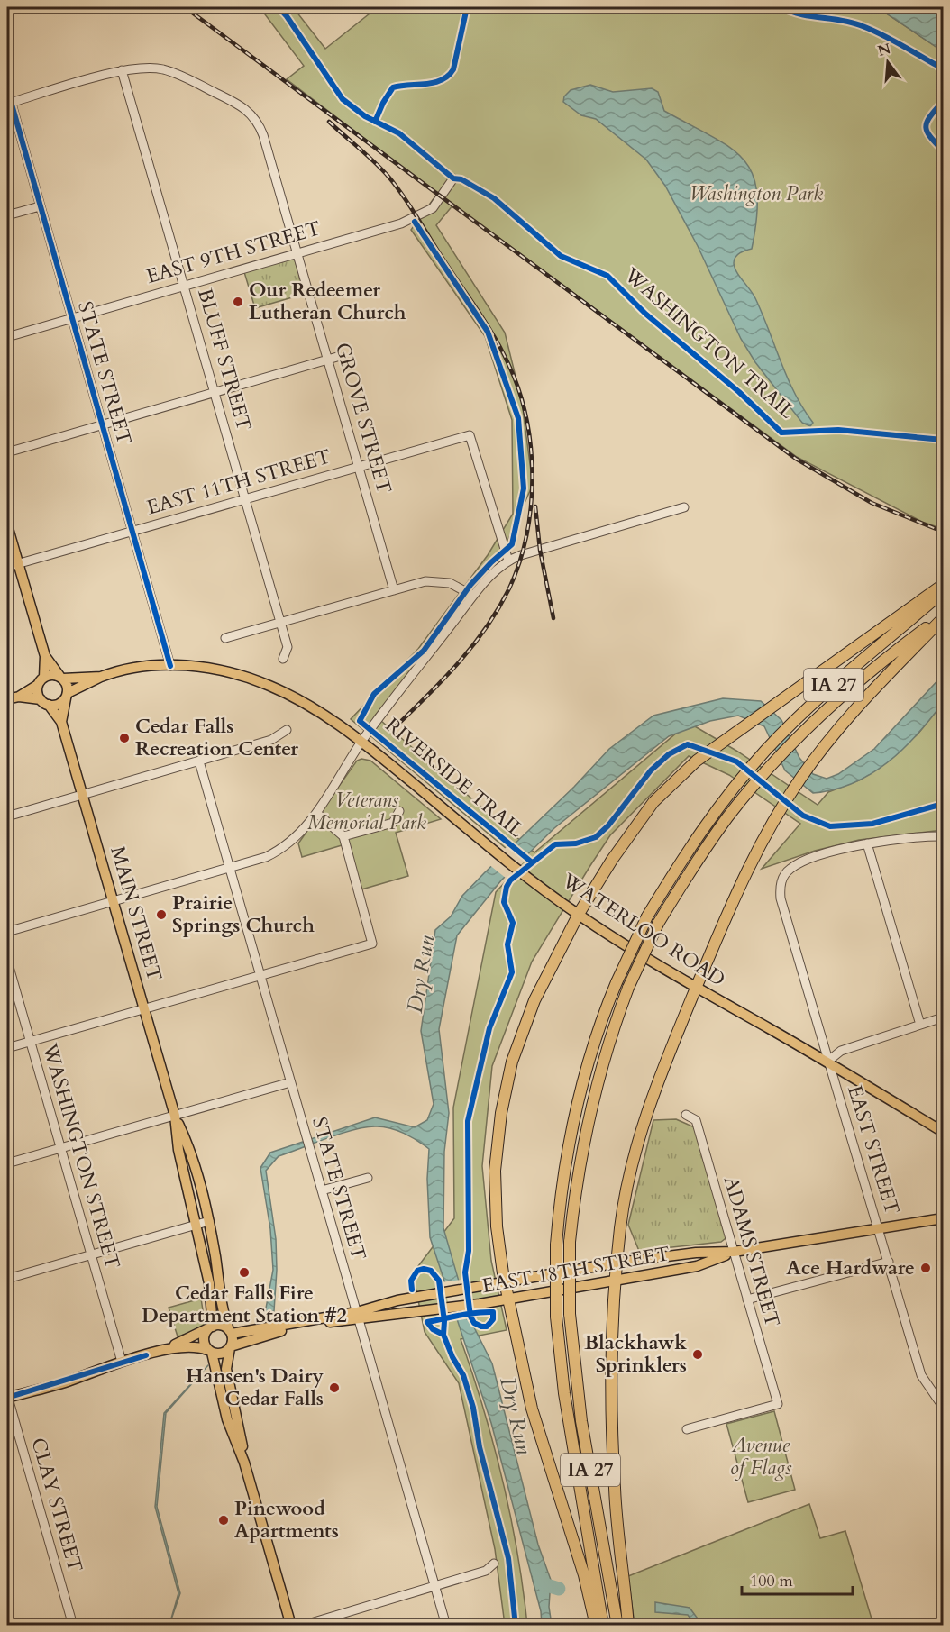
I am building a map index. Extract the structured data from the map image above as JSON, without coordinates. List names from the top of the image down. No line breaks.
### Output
{"streets":{"highway":["IA 27"],"main road":["MAIN STREET","WATERLOO ROAD","EAST 18TH STREET"],"street":["EAST 9TH STREET","BLUFF STREET","STATE STREET","GROVE STREET","EAST 11TH STREET","EAST STREET","WASHINGTON STREET","ADAMS STREET","CLAY STREET"],"cycle path":["WASHINGTON TRAIL","RIVERSIDE TRAIL"]},"crossings":[["EAST 9TH STREET","BLUFF STREET"],["EAST 9TH STREET","STATE STREET"],["EAST 9TH STREET","GROVE STREET"],["BLUFF STREET","GROVE STREET"],["BLUFF STREET","EAST 11TH STREET"],["STATE STREET","GROVE STREET"],["STATE STREET","EAST 11TH STREET"],["STATE STREET","WATERLOO ROAD"],["STATE STREET","EAST 18TH STREET"],["GROVE STREET","EAST 11TH STREET"],["MAIN STREET","WATERLOO ROAD"],["MAIN STREET","EAST 18TH STREET"],["WATERLOO ROAD","EAST STREET"],["EAST STREET","EAST 18TH STREET"],["ADAMS STREET","EAST 18TH STREET"]],"water":["Dry Run"],"parks":["Washington Park","Veterans Memorial Park","Avenue of Flags"],"places":["Our Redeemer Lutheran Church","Cedar Falls Recreation Center","Prairie Springs Church","Ace Hardware","Cedar Falls Fire Department Station #2","Blackhawk Sprinklers","Hansen's Dairy Cedar Falls","Pinewood Apartments"],"scale_bar":"100 m","north":"top"}
